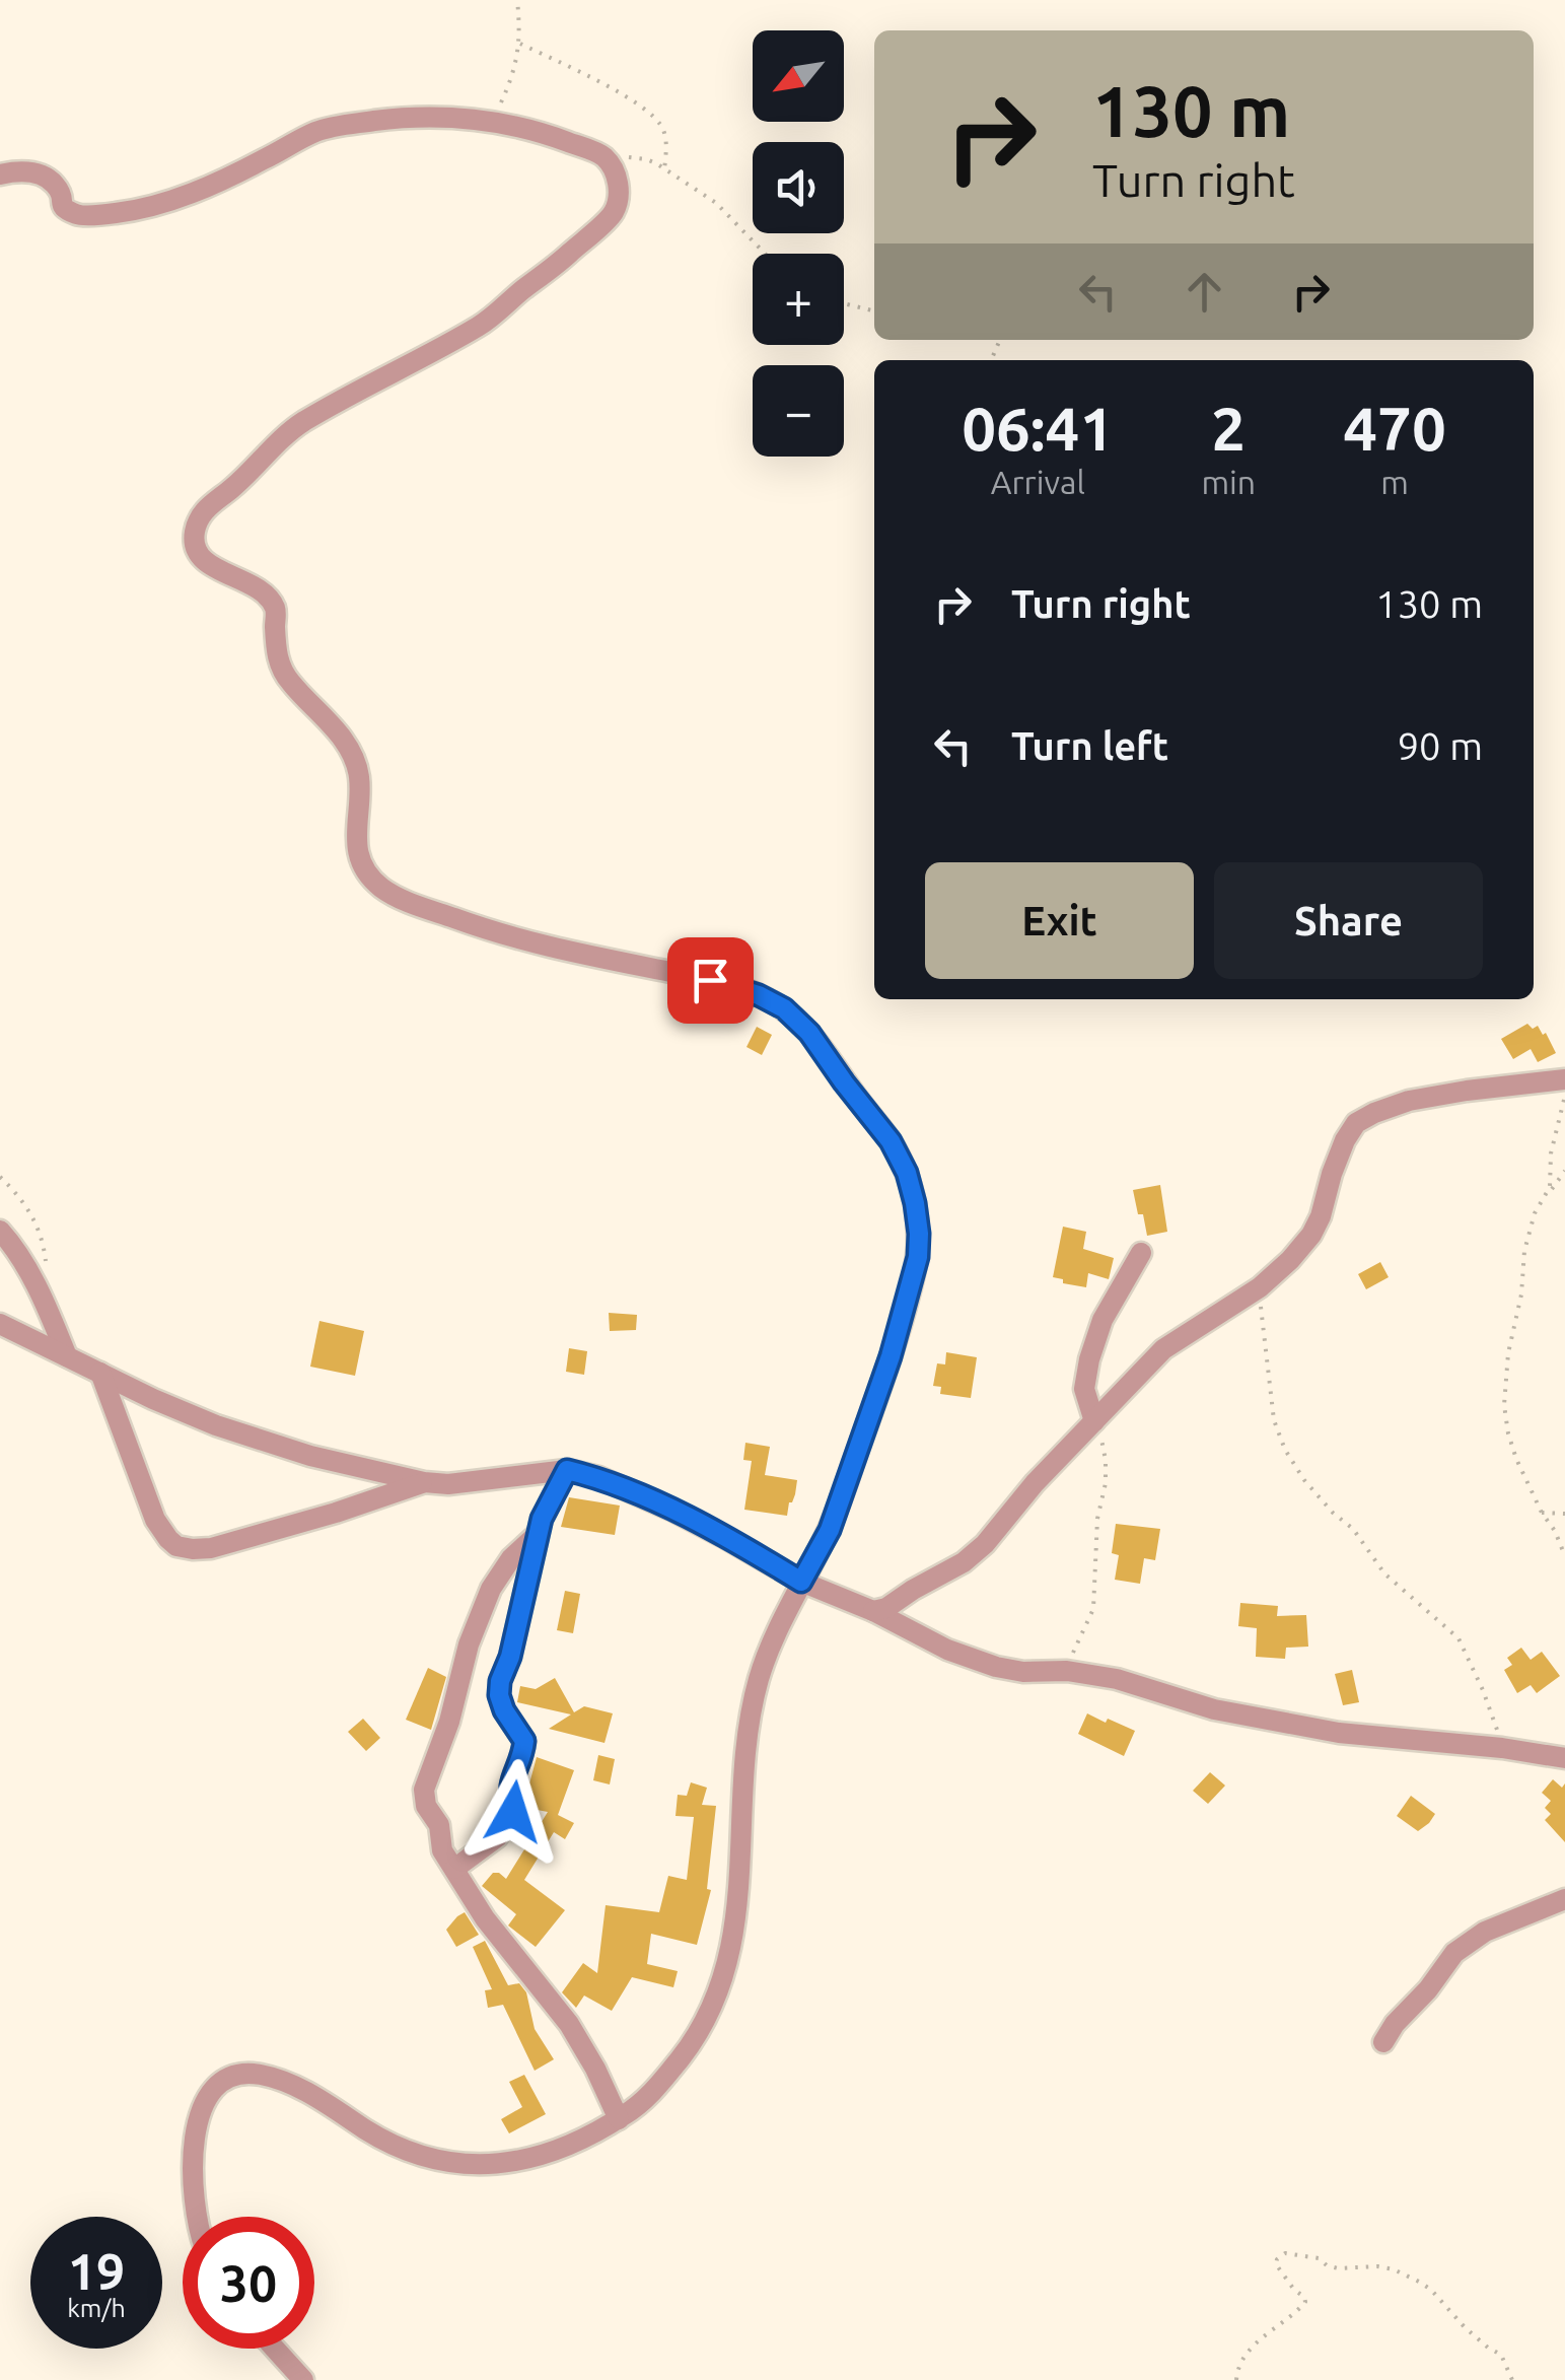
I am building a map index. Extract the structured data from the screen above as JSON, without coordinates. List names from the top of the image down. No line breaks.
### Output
{"north":"bottom left","page":{"map_buttons":["+","−"],"turn":["130 m","Turn right"],"eta":["06:41","Arrival","2","min","470","m"],"list":[{"name":"Turn right","value":"130 m"},{"name":"Turn left","value":"90 m"}],"buttons":["Exit","Share"],"speed":"19 km/h","limit":"30"}}
